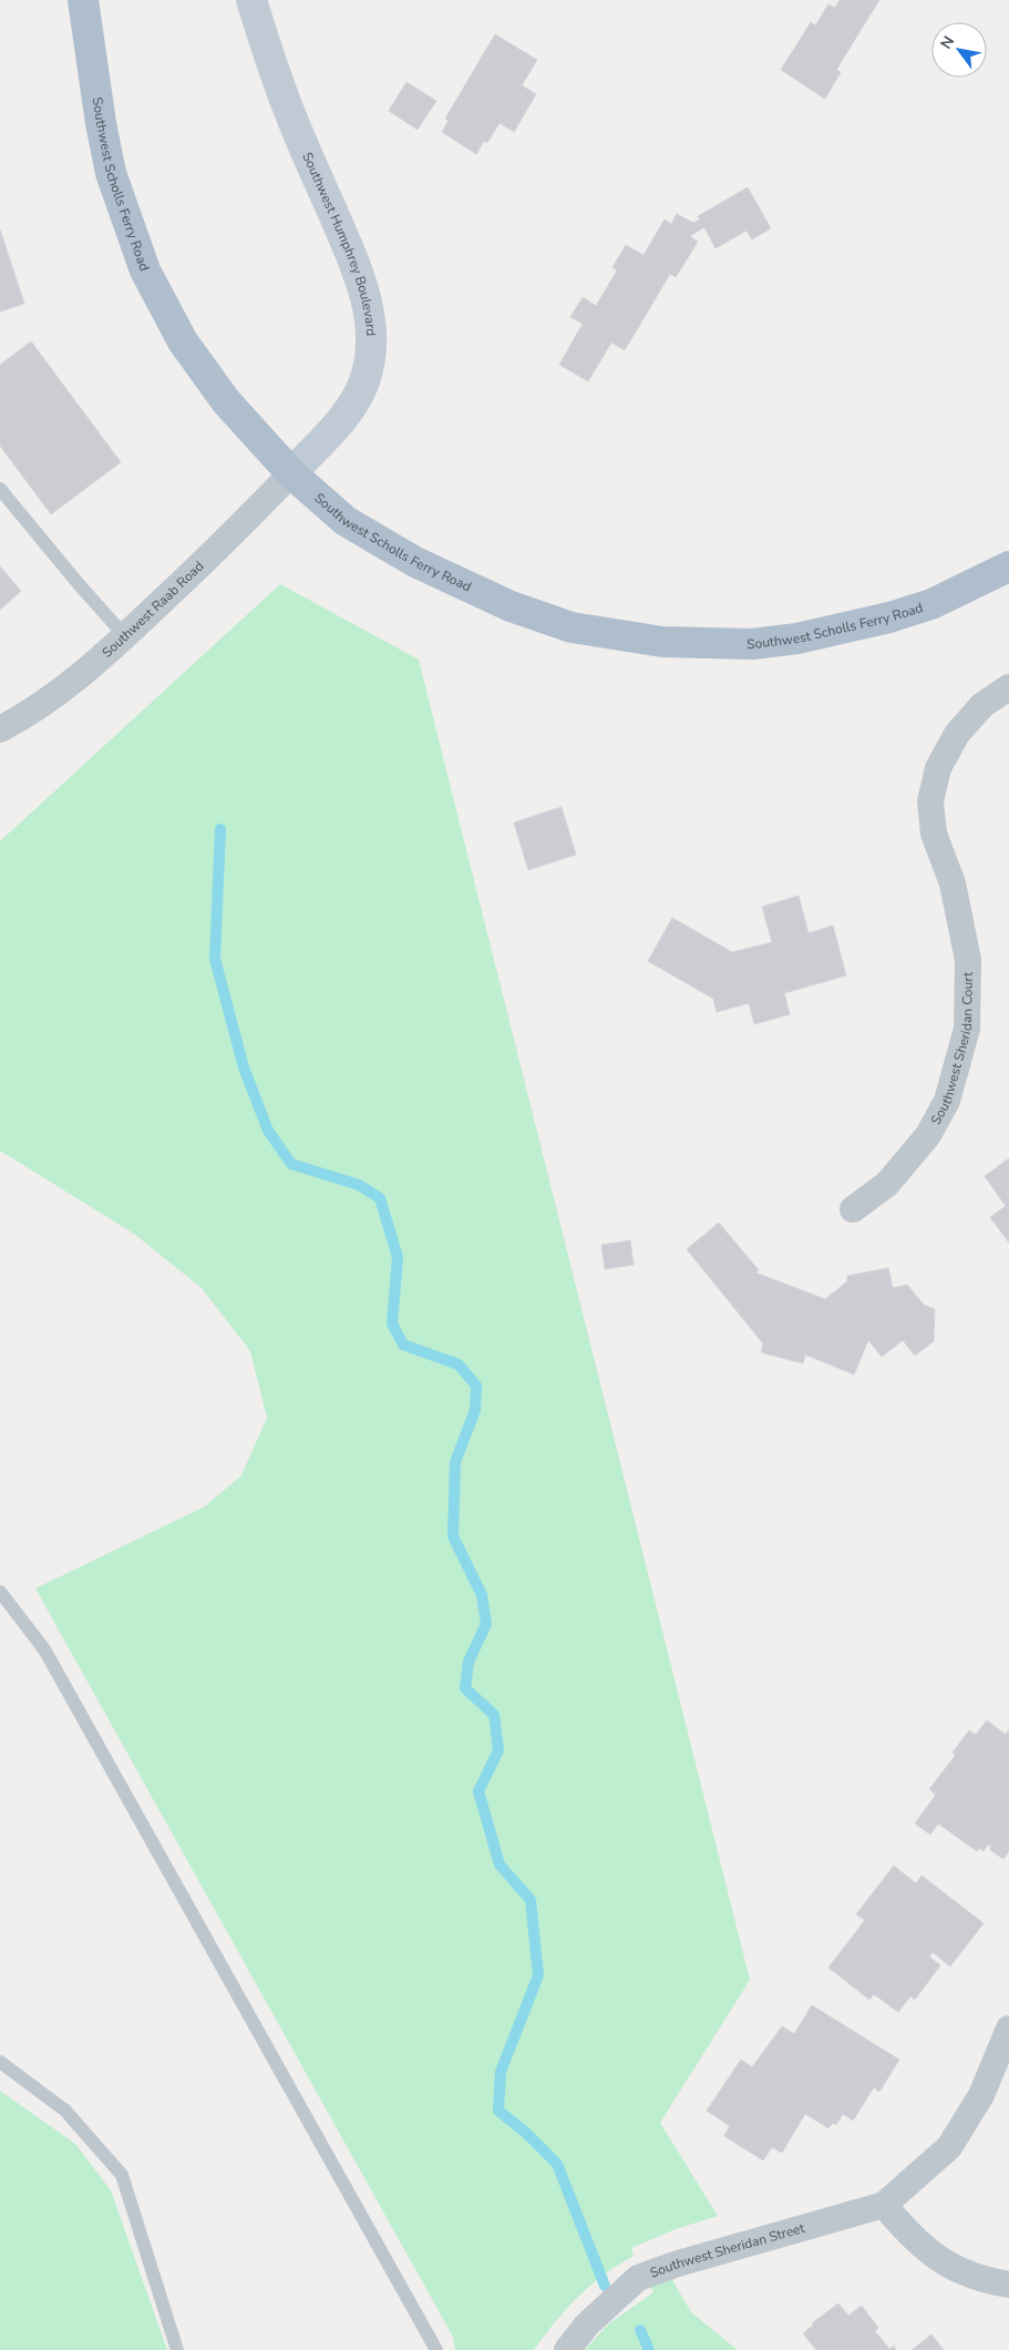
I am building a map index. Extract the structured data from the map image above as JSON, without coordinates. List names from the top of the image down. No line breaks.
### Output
{"streets":{"main road":["Southwest Scholls Ferry Road","Southwest Humphrey Boulevard"],"street":["Southwest Raab Road","Southwest Sheridan Court","Southwest Sheridan Street"]},"crossings":[["Southwest Scholls Ferry Road","Southwest Humphrey Boulevard"],["Southwest Scholls Ferry Road","Southwest Raab Road"],["Southwest Humphrey Boulevard","Southwest Raab Road"]],"north":"top left"}
